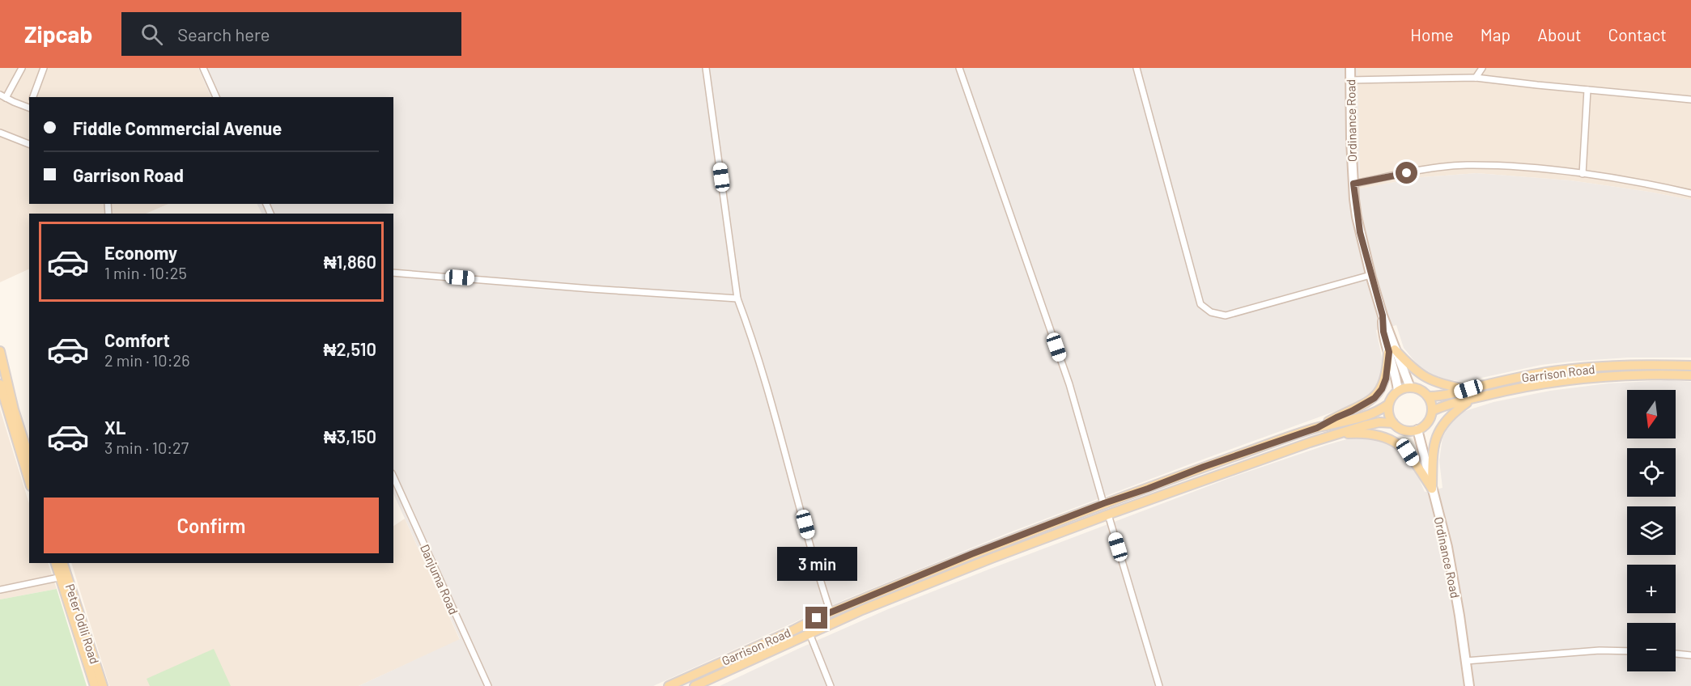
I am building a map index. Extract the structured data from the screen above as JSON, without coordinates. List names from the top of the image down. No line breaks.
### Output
{"streets":{"main road":["Garrison Road","Peter Odili Road"],"street":["Ordinance Road","Danjuma Road"]},"crossings":[["Ordinance Road","Garrison Road"]],"north":"bottom","page":{"header":"Zipcab","search":"Search here","nav":["Home","Map","About","Contact"],"banner":["Fiddle Commercial Avenue","Garrison Road"],"list":[{"name":"Economy","note":"1 min · 10:25","value":"₦1,860"},{"name":"Comfort","note":"2 min · 10:26","value":"₦2,510"},{"name":"XL","note":"3 min · 10:27","value":"₦3,150"}],"map_buttons":["+","−"],"buttons":"Confirm","bubble":"3 min"}}
